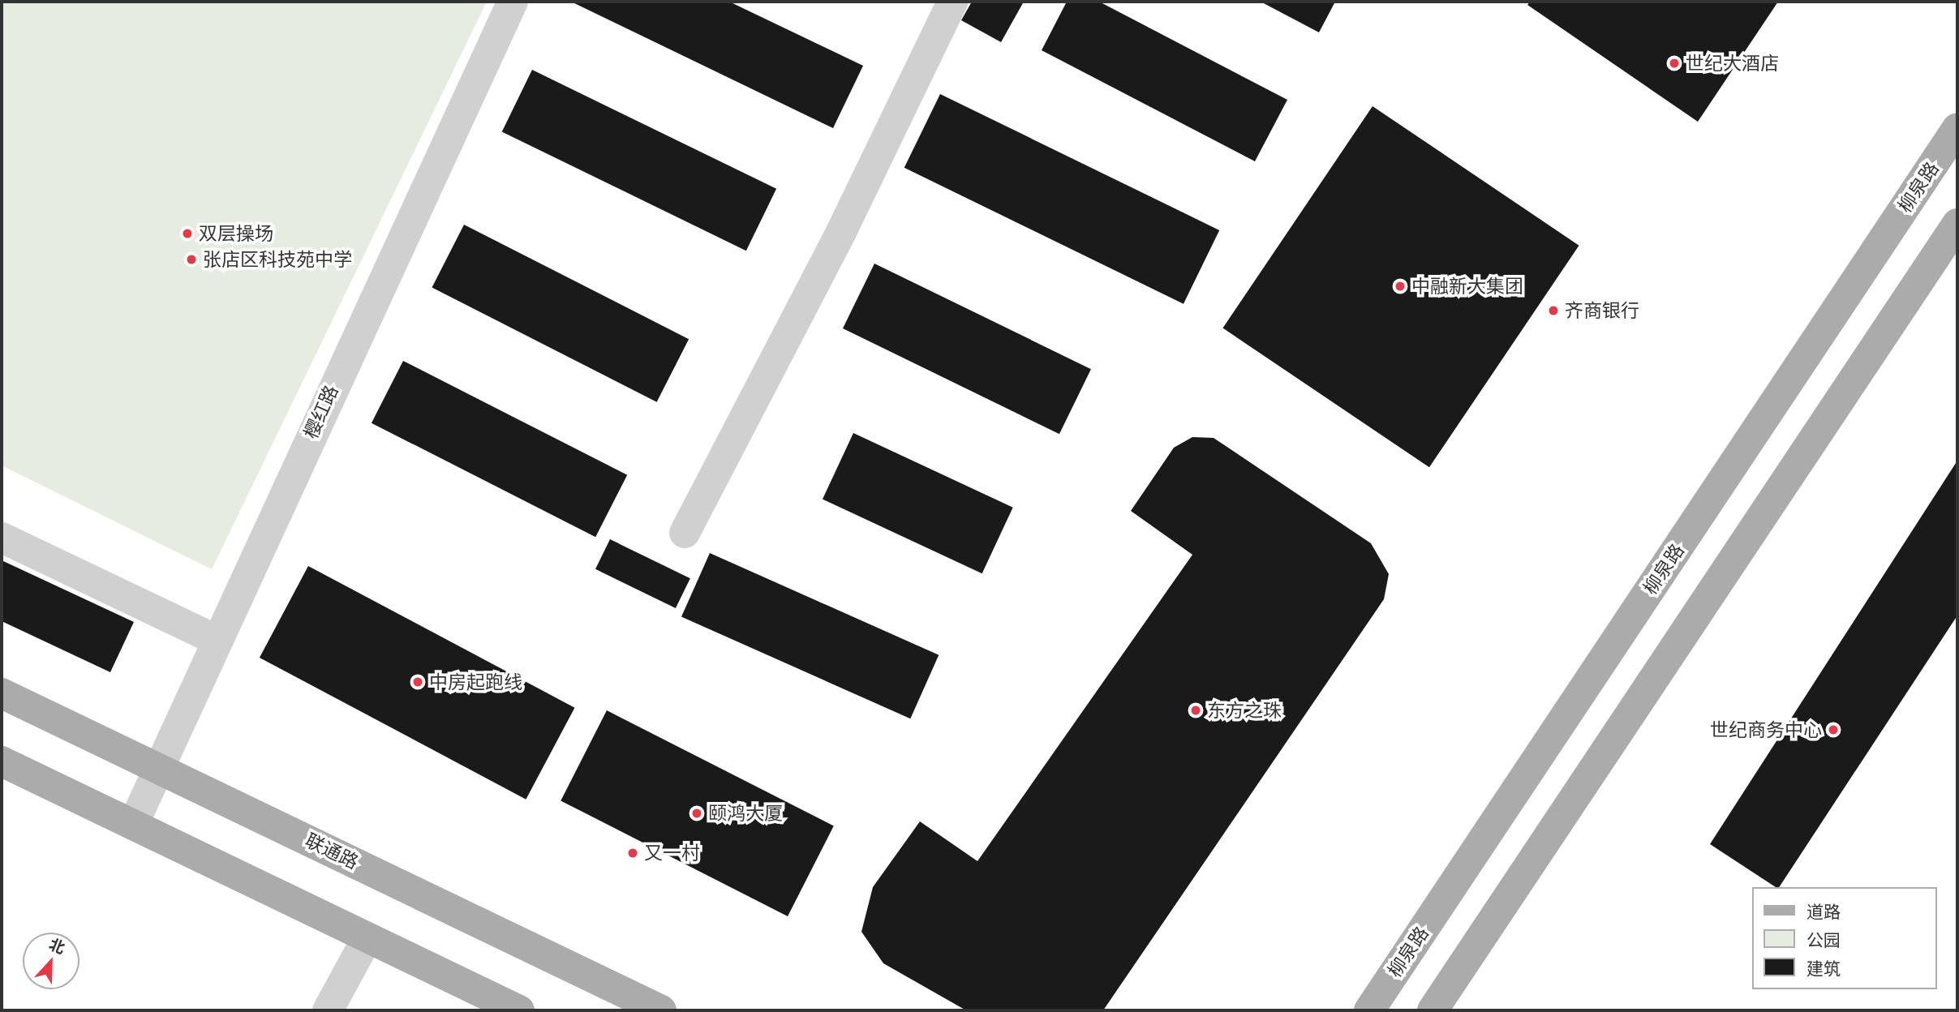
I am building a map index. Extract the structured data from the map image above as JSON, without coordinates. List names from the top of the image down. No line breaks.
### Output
{"streets":{"main road":["柳泉路","联通路"],"street":["樱红路"]},"crossings":[["樱红路","联通路"]],"places":["世纪大酒店","双层操场","张店区科技苑中学","中融新大集团","齐商银行","中房起跑线","东方之珠","世纪商务中心","颐鸿大厦","又一村"],"legend":["道路","公园","建筑"],"north":"top"}
